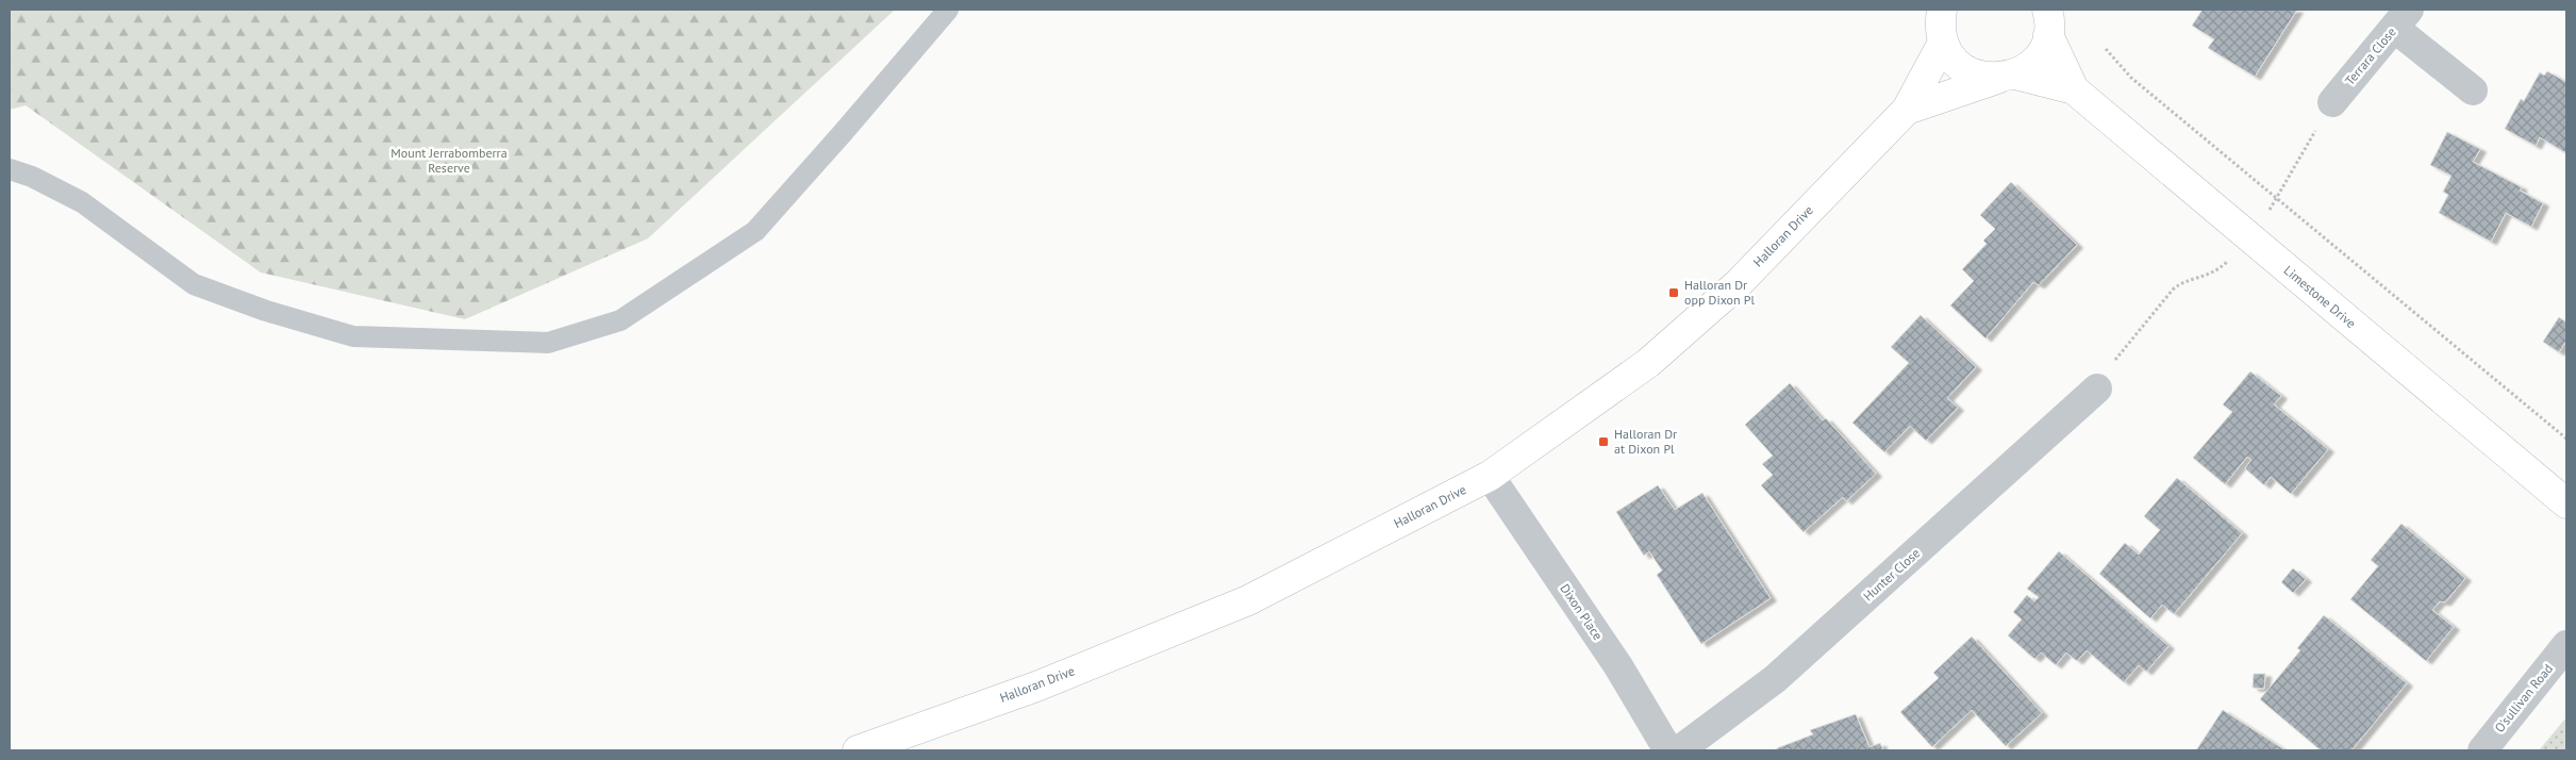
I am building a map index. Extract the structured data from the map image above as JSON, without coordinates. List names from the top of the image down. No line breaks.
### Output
{"streets":{"street":["Terrara Close","Halloran Drive","Limestone Drive","Hunter Close","Dixon Place","O'sullivan Road"]},"crossings":[["Halloran Drive","Limestone Drive"],["Halloran Drive","Dixon Place"]],"parks":["Mount Jerrabomberra Reserve"],"places":{"transit":["Halloran Dr opp Dixon Pl","Halloran Dr at Dixon Pl"]}}
